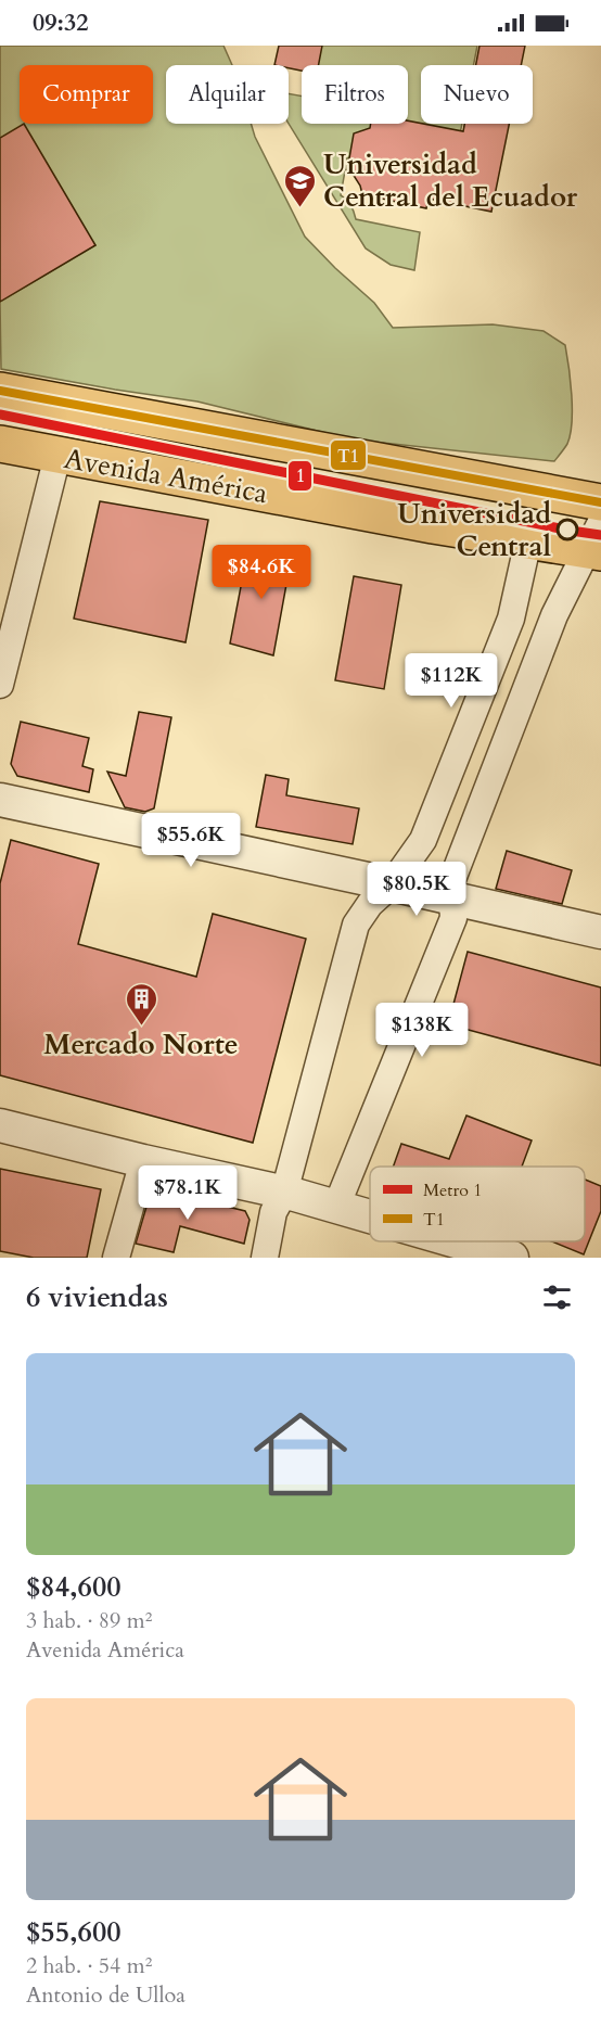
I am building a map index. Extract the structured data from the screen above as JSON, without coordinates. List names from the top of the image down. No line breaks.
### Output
{"streets":{"main road":["Avenida América"]},"places":{"school or university":["Universidad Central del Ecuador"],"other":["Universidad Central"],"building":["Mercado Norte"]},"lines":["transit line T1","metro line 1"],"legend":["Metro 1","T1"],"page":{"status":"09:32","chip":["Comprar","Alquilar","Filtros","Nuevo"],"price":["$84.6K","$112K","$55.6K","$80.5K","$138K","$78.1K"],"heading":"6 viviendas","list":[{"name":"$84,600","note":"3 hab. · 89 m² · Avenida América"},{"name":"$55,600","note":"2 hab. · 54 m² · Antonio de Ulloa"}]}}
